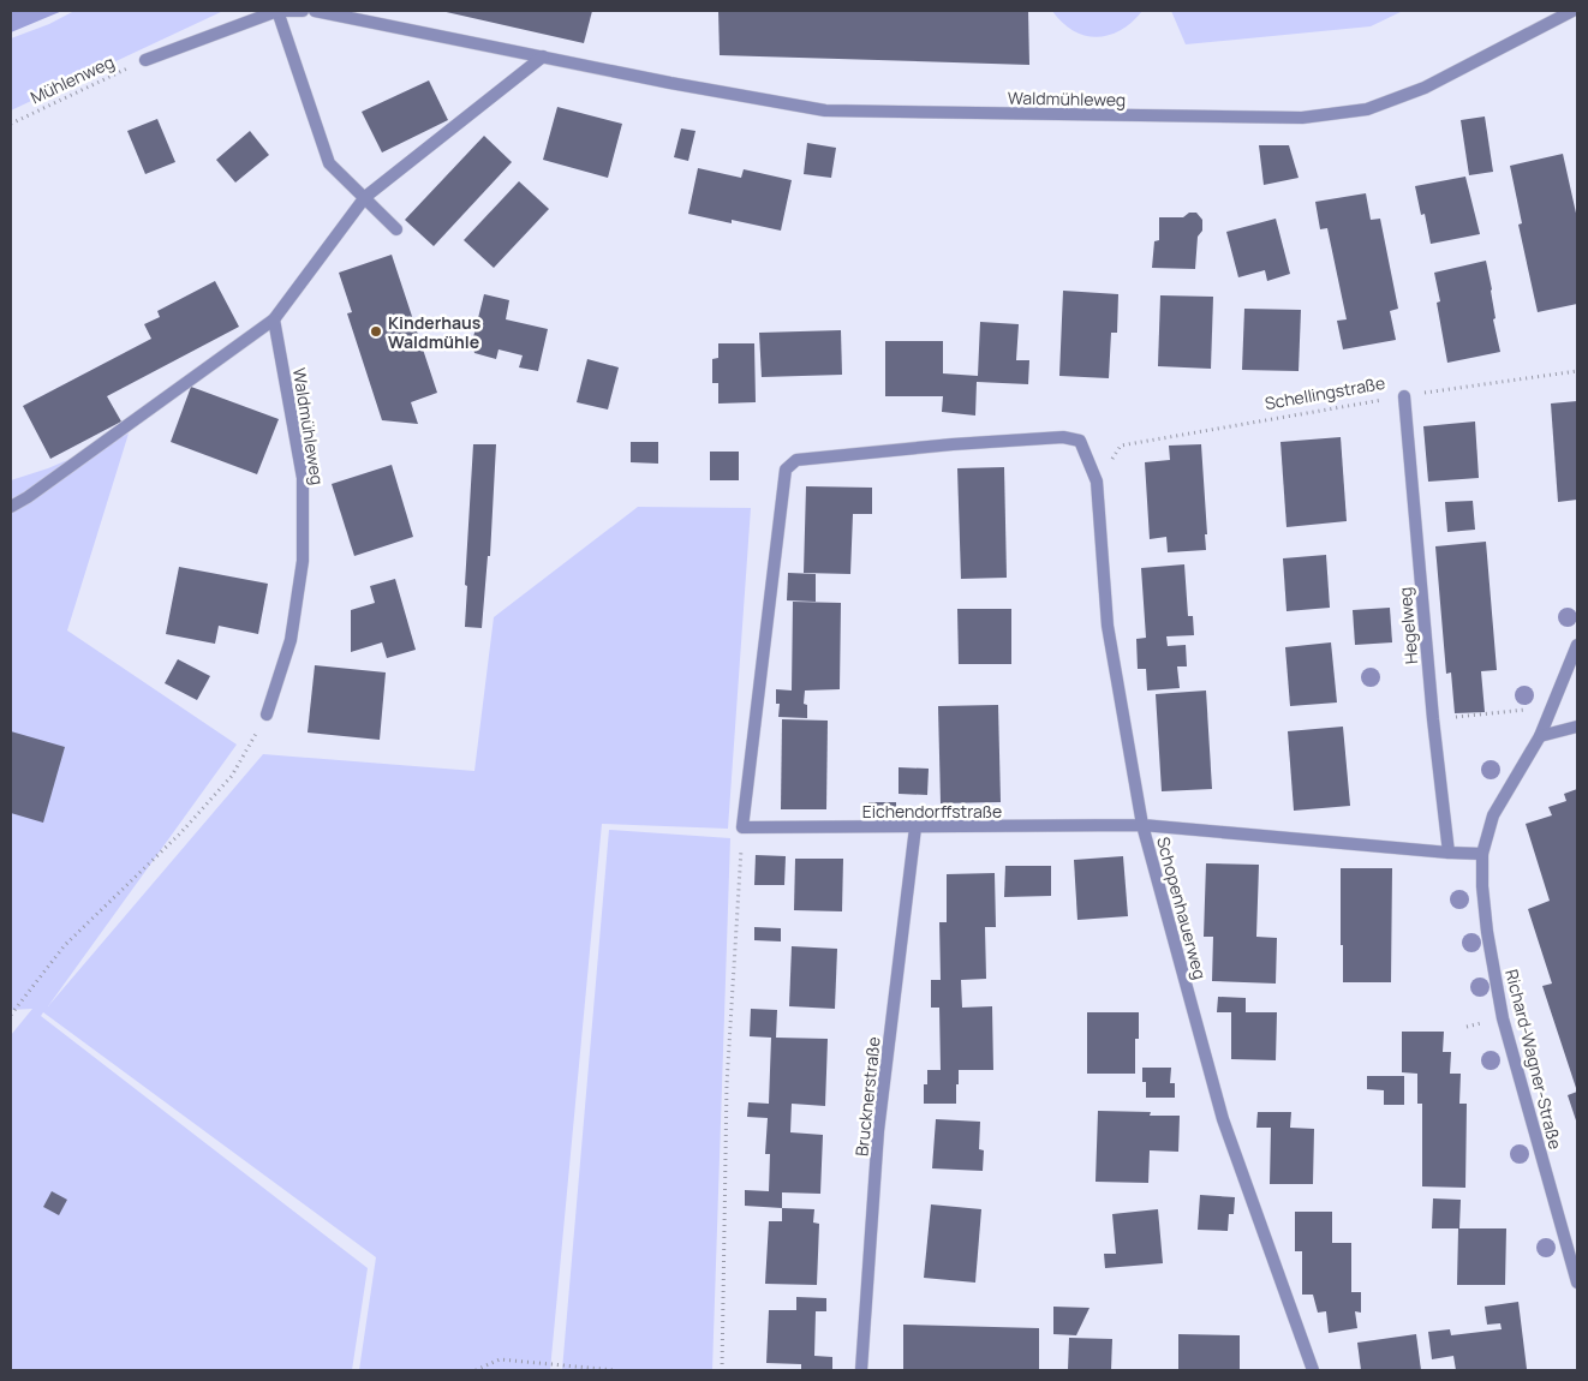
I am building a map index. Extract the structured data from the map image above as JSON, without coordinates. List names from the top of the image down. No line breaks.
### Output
{"streets":{"street":["Waldmühleweg","Hegelweg","Eichendorffstraße","Schopenhauerweg","Richard-Wagner-Straße","Brucknerstraße"],"path":["Mühlenweg","Schellingstraße"]},"crossings":[["Schellingstraße","Hegelweg"],["Schellingstraße","Schopenhauerweg"],["Hegelweg","Eichendorffstraße"],["Eichendorffstraße","Schopenhauerweg"],["Eichendorffstraße","Richard-Wagner-Straße"],["Eichendorffstraße","Brucknerstraße"]],"places":["Kinderhaus Waldmühle"]}
